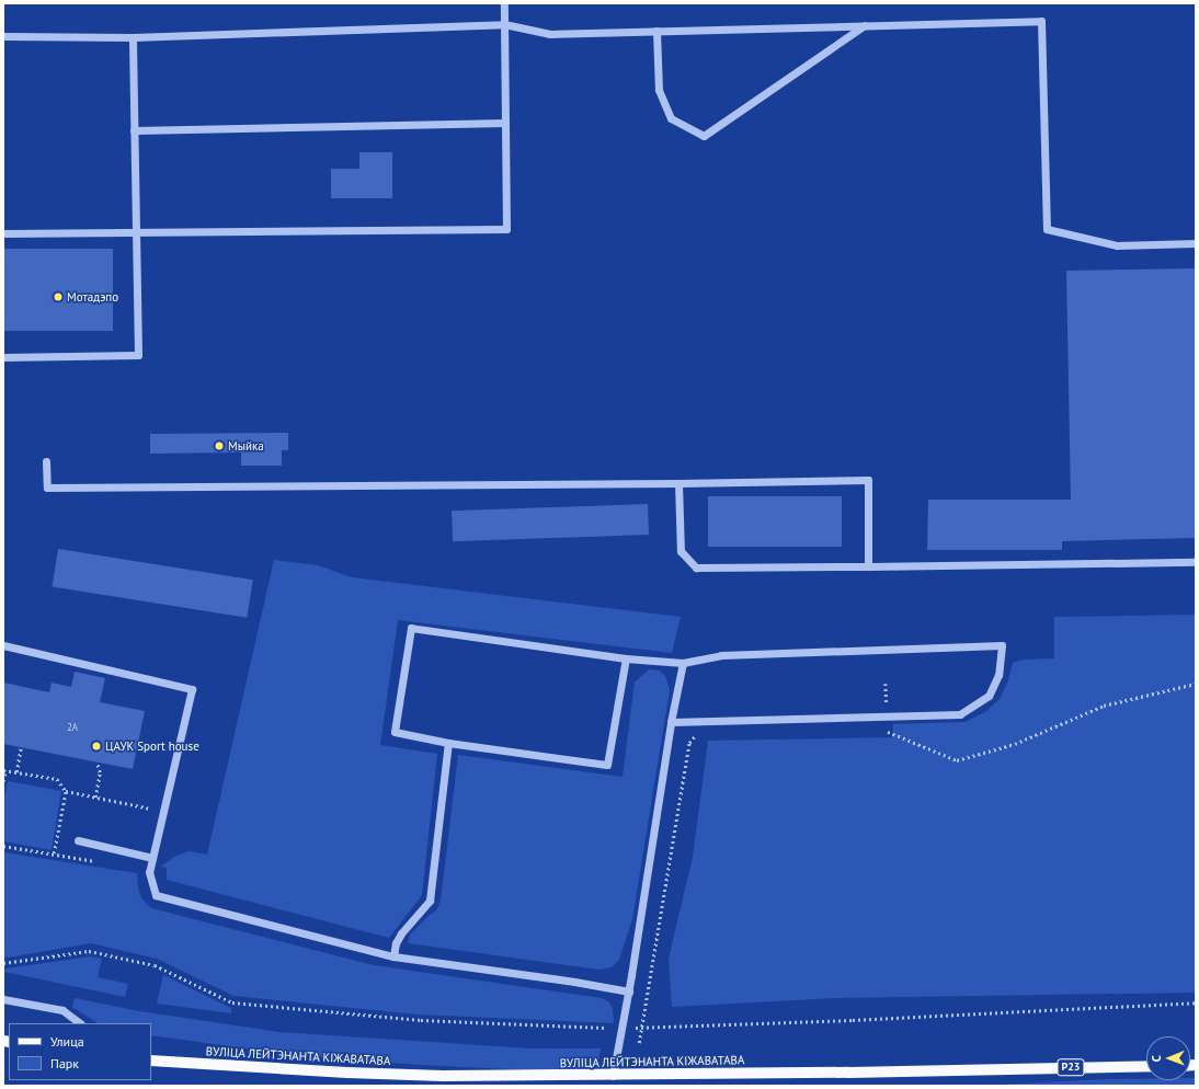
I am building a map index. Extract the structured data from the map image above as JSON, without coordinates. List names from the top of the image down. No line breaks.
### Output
{"streets":{"main road":["ВУЛІЦА ЛЕЙТЭНАНТА КІЖАВАТАВА","Р23"]},"places":["Мотадэпо","Мыйка","ЦАУК Sport house"],"house_numbers":["2А"],"legend":["Улица","Парк"],"north":"left"}
